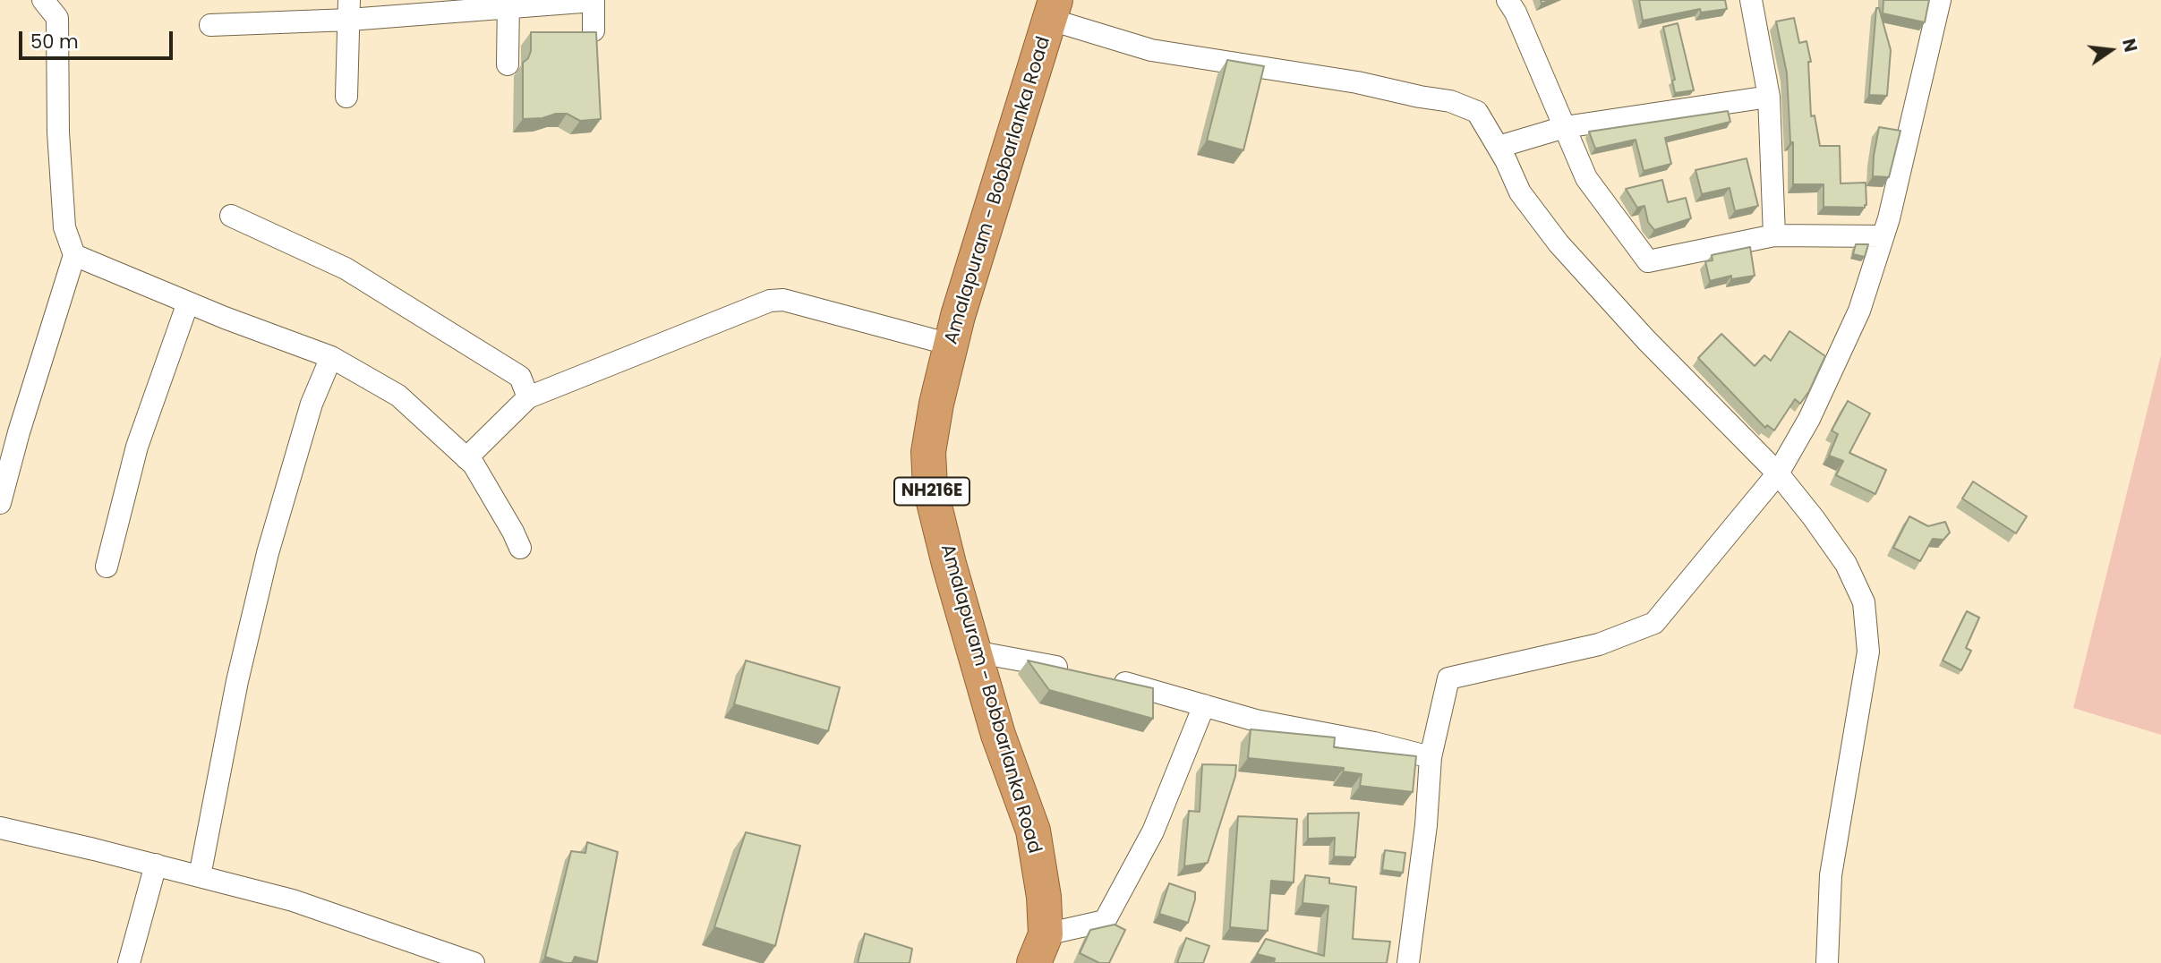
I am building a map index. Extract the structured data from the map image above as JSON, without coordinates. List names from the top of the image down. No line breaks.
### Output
{"streets":{"highway":["Amalapuram - Bobbarlanka Road","NH216E"]},"scale_bar":"50 m","north":"right"}
